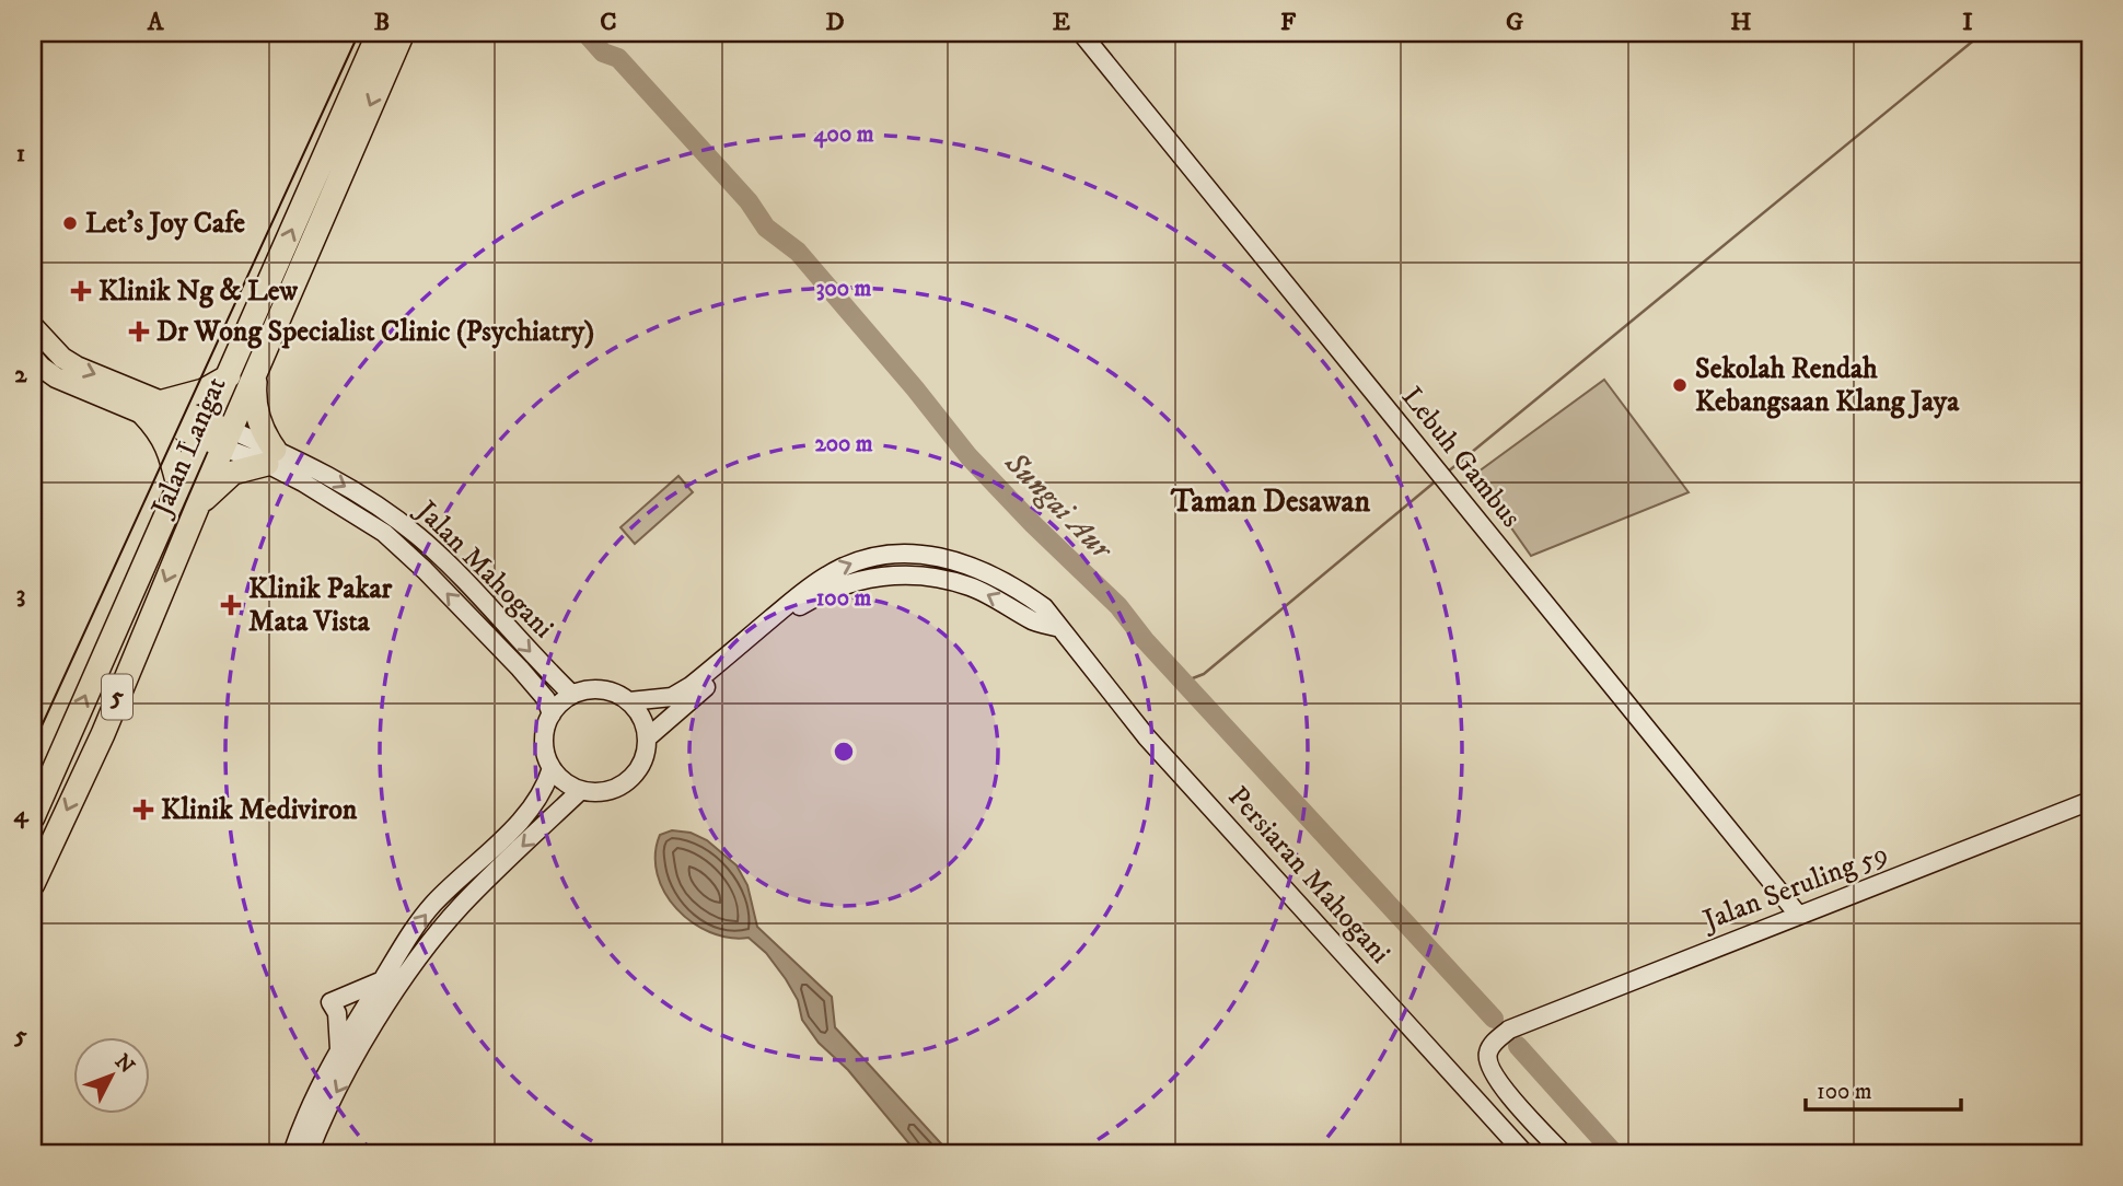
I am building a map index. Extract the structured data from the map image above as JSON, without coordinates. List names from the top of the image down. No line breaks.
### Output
{"streets":{"highway":["Jalan Langat","5"],"main road":["Lebuh Gambus","Jalan Mahogani","Persiaran Mahogani","Jalan Seruling 59"]},"crossings":[["Jalan Langat","Jalan Mahogani"],["Lebuh Gambus","Jalan Seruling 59"],["Jalan Mahogani","Persiaran Mahogani"]],"one_way":["Persiaran Mahogani"],"districts":["Taman Desawan"],"water":["Sungai Aur"],"places":{"other":["Let's Joy Cafe","Sekolah Rendah Kebangsaan Klang Jaya"],"health":["Klinik Ng & Lew","Dr Wong Specialist Clinic (Psychiatry)","Klinik Pakar Mata Vista","Klinik Mediviron"]},"scale_bar":"100 m","north":"top right","grid":{"columns":["A","B","C","D","E","F","G","H","I"],"rows":["1","2","3","4","5"]},"rings":["400 m","300 m","200 m","100 m"]}
